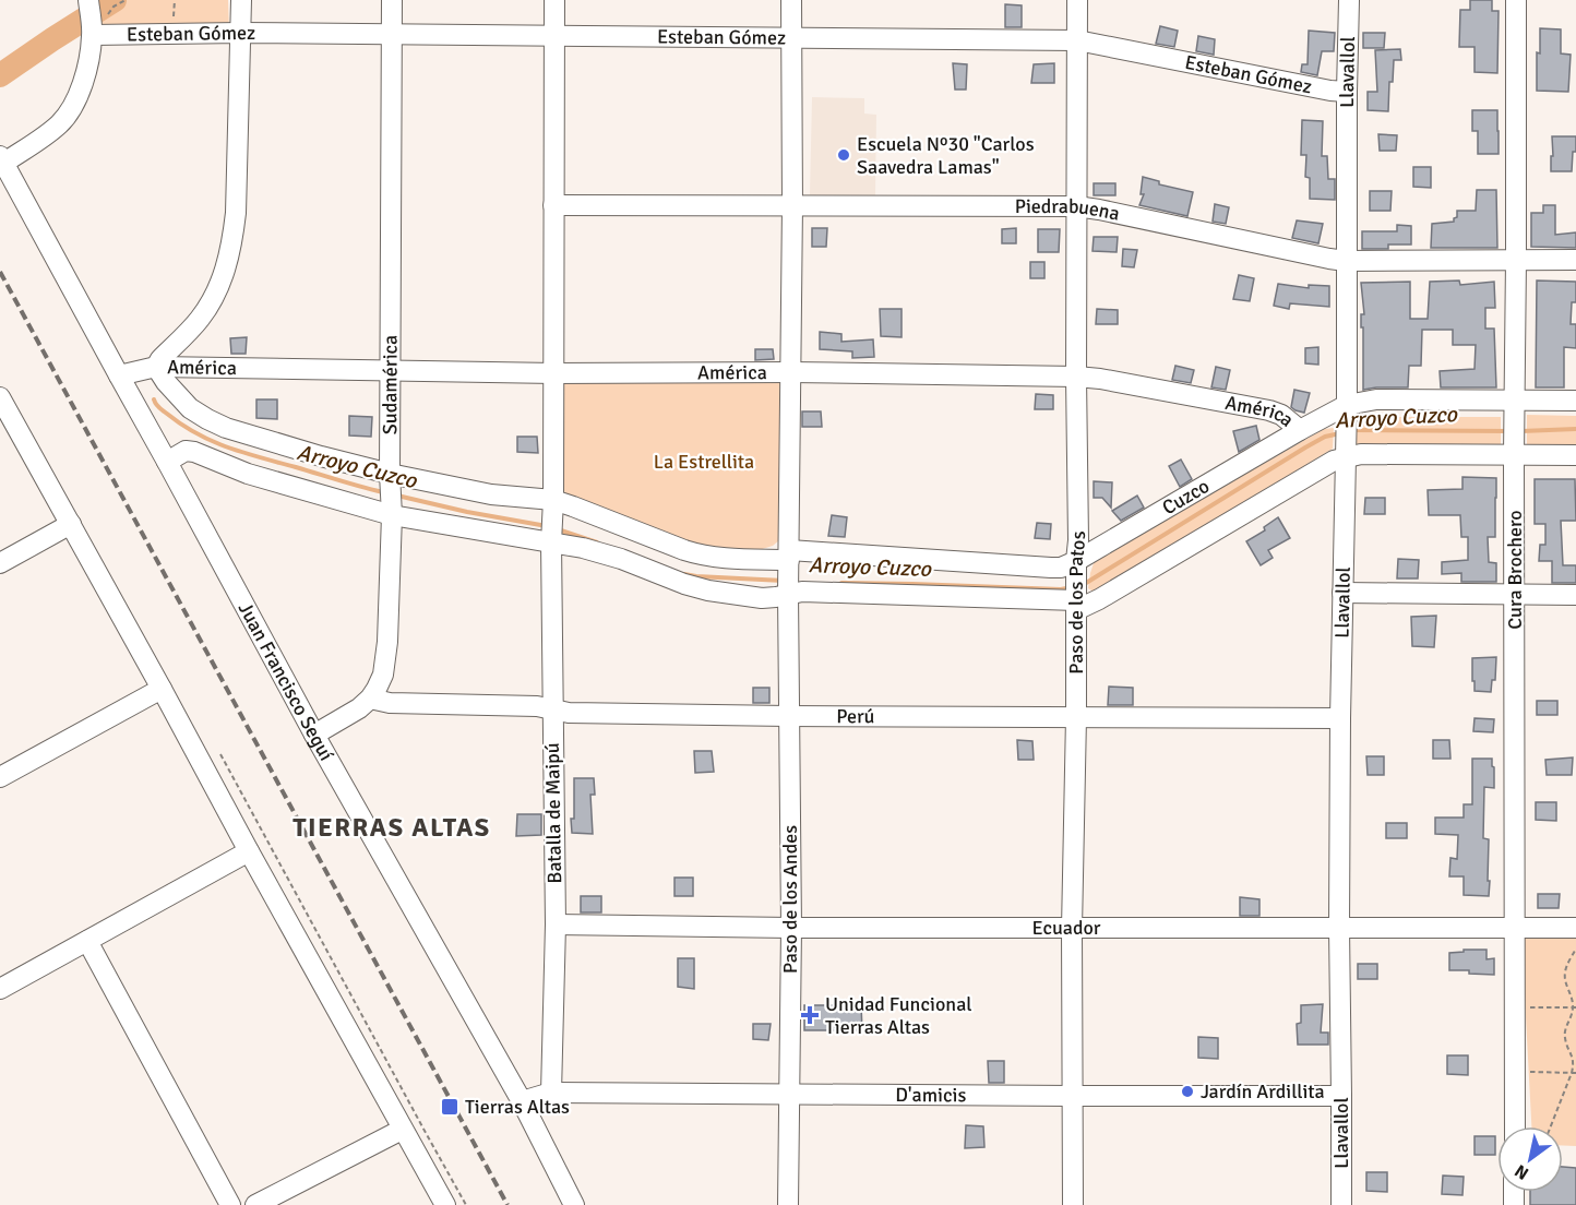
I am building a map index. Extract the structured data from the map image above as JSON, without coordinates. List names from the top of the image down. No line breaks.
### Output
{"streets":{"street":["Esteban Gómez","Llavallol","Piedrabuena","América","Sudamérica","Cuzco","Cura Brochero","Paso de los Patos","Juan Francisco Seguí","Perú","Batalla de Maipú","Paso de los Andes","Ecuador","D'amicis"]},"crossings":[["Esteban Gómez","Llavallol"],["Esteban Gómez","Sudamérica"],["Esteban Gómez","Paso de los Patos"],["Esteban Gómez","Batalla de Maipú"],["Esteban Gómez","Paso de los Andes"],["Llavallol","Piedrabuena"],["Llavallol","Cuzco"],["Llavallol","Perú"],["Llavallol","Ecuador"],["Llavallol","D'amicis"],["Piedrabuena","Cura Brochero"],["Piedrabuena","Paso de los Patos"],["Piedrabuena","Batalla de Maipú"],["Piedrabuena","Paso de los Andes"],["América","Sudamérica"],["América","Cuzco"],["América","Paso de los Patos"],["América","Juan Francisco Seguí"],["América","Batalla de Maipú"],["América","Paso de los Andes"],["Sudamérica","Cuzco"],["Sudamérica","Juan Francisco Seguí"],["Sudamérica","Perú"],["Cuzco","Cura Brochero"],["Cuzco","Paso de los Patos"],["Cuzco","Batalla de Maipú"],["Cuzco","Paso de los Andes"],["Cura Brochero","Ecuador"],["Paso de los Patos","Perú"],["Paso de los Patos","Ecuador"],["Paso de los Patos","D'amicis"],["Juan Francisco Seguí","D'amicis"],["Perú","Batalla de Maipú"],["Perú","Paso de los Andes"],["Batalla de Maipú","Ecuador"],["Batalla de Maipú","D'amicis"],["Paso de los Andes","Ecuador"],["Paso de los Andes","D'amicis"]],"districts":["TIERRAS ALTAS"],"water":["Arroyo Cuzco"],"parks":["La Estrellita"],"places":{"other":["Escuela Nº30 \"Carlos Saavedra Lamas\"","Jardín Ardillita"],"health":["Unidad Funcional Tierras Altas"],"transit":["Tierras Altas"]},"north":"bottom left"}
